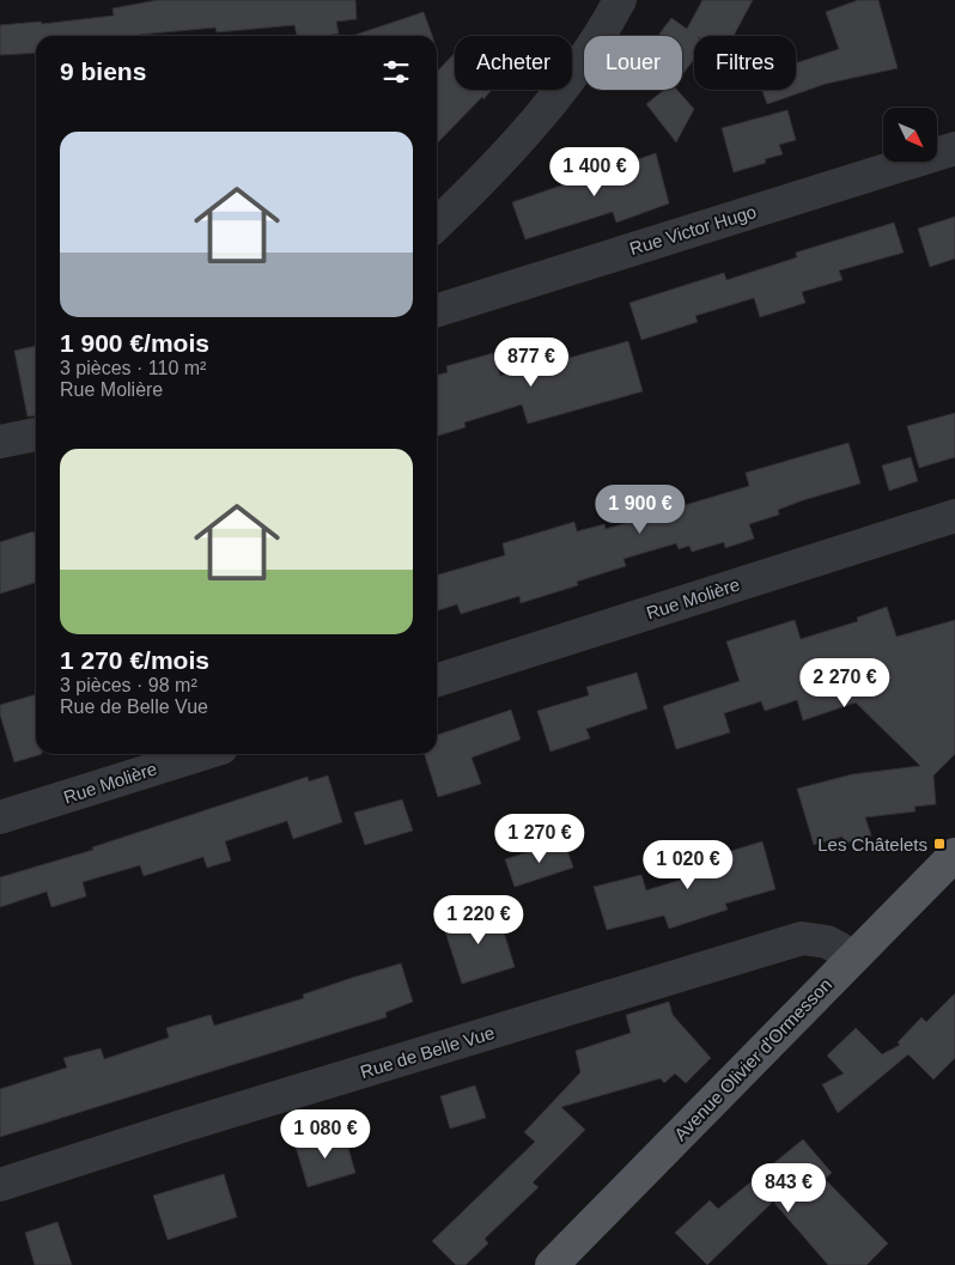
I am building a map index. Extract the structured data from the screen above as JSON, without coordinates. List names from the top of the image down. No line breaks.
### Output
{"streets":{"main road":["Avenue Olivier d'Ormesson"],"street":["Rue Victor Hugo","Rue Molière","Rue de Belle Vue"]},"crossings":[["Rue de Belle Vue","Avenue Olivier d'Ormesson"]],"places":{"transit":["Les Châtelets"]},"north":"bottom right","page":{"chip":["Acheter","Louer","Filtres"],"heading":"9 biens","list":[{"name":"1 900 €/mois","note":"3 pièces · 110 m² · Rue Molière"},{"name":"1 270 €/mois","note":"3 pièces · 98 m² · Rue de Belle Vue"}],"price":["1 400 €","877 €","1 900 €","2 270 €","1 270 €","1 020 €","1 220 €","1 080 €","843 €"]}}
